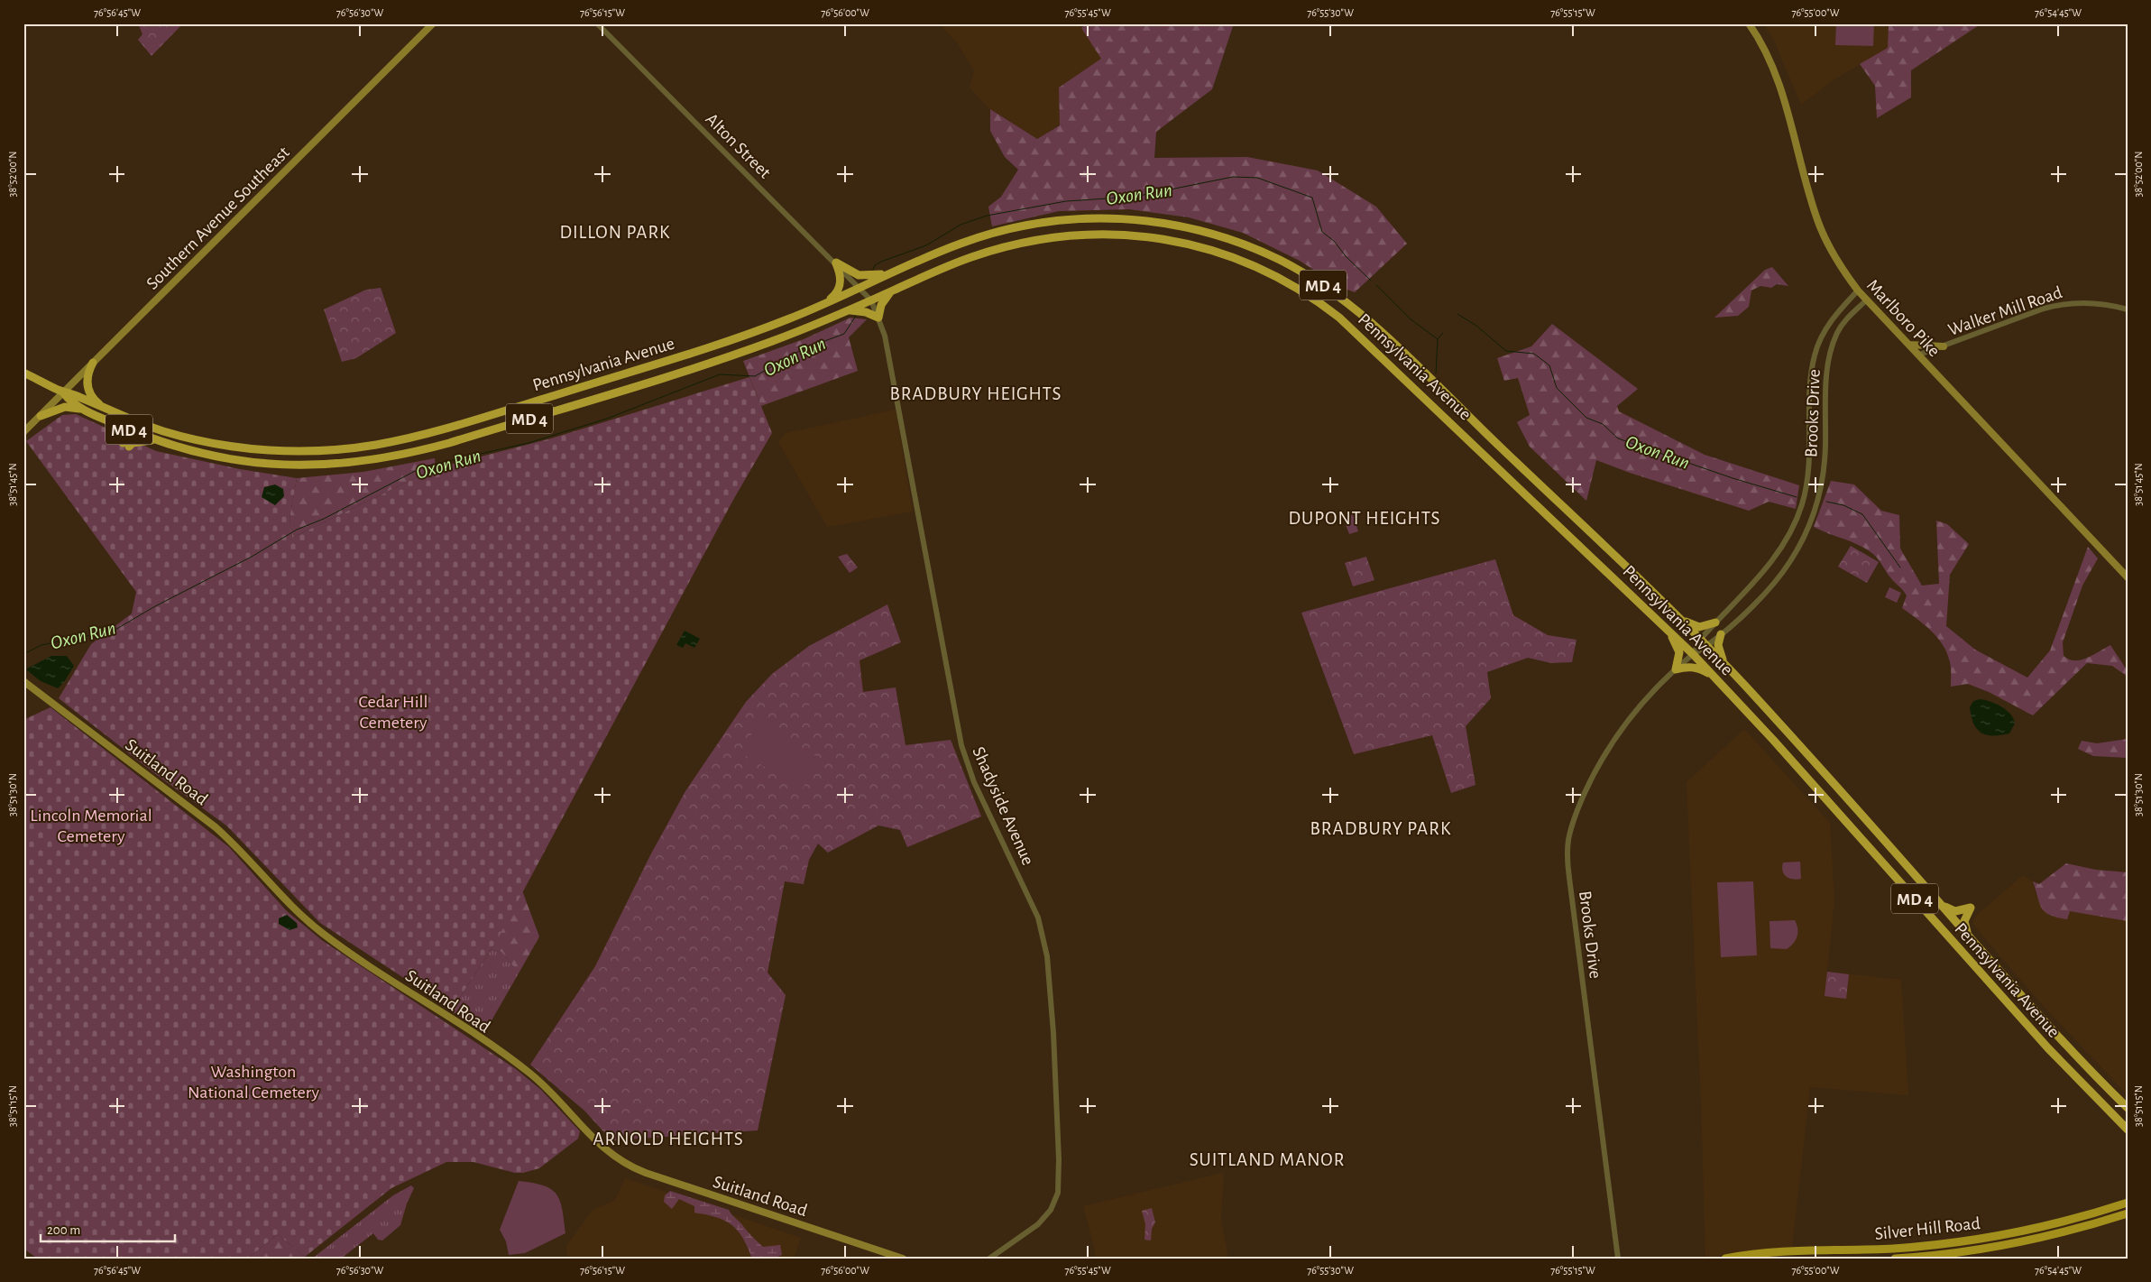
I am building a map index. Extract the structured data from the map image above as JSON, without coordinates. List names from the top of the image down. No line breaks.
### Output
{"streets":{"highway":["MD 4","Pennsylvania Avenue"],"main road":["Southern Avenue Southeast","Marlboro Pike","Suitland Road","Silver Hill Road"],"street":["Alton Street","Walker Mill Road","Brooks Drive","Shadyside Avenue"]},"crossings":[["Alton Street","Pennsylvania Avenue"],["Alton Street","Shadyside Avenue"],["Southern Avenue Southeast","Pennsylvania Avenue"],["Walker Mill Road","Marlboro Pike"],["Marlboro Pike","Brooks Drive"],["Pennsylvania Avenue","Brooks Drive"],["Pennsylvania Avenue","Shadyside Avenue"]],"districts":["DILLON PARK","BRADBURY HEIGHTS","DUPONT HEIGHTS","BRADBURY PARK","ARNOLD HEIGHTS","SUITLAND MANOR"],"water":["Oxon Run"],"parks":["Cedar Hill Cemetery","Lincoln Memorial Cemetery","Washington National Cemetery"],"scale_bar":"200 m","coordinates":["76°56'45\"W","76°56'30\"W","76°56'15\"W","76°56'00\"W","76°55'45\"W","76°55'30\"W","76°55'15\"W","76°55'00\"W","76°54'45\"W","38°52'00\"N","38°51'45\"N","38°51'30\"N","38°51'15\"N"]}
